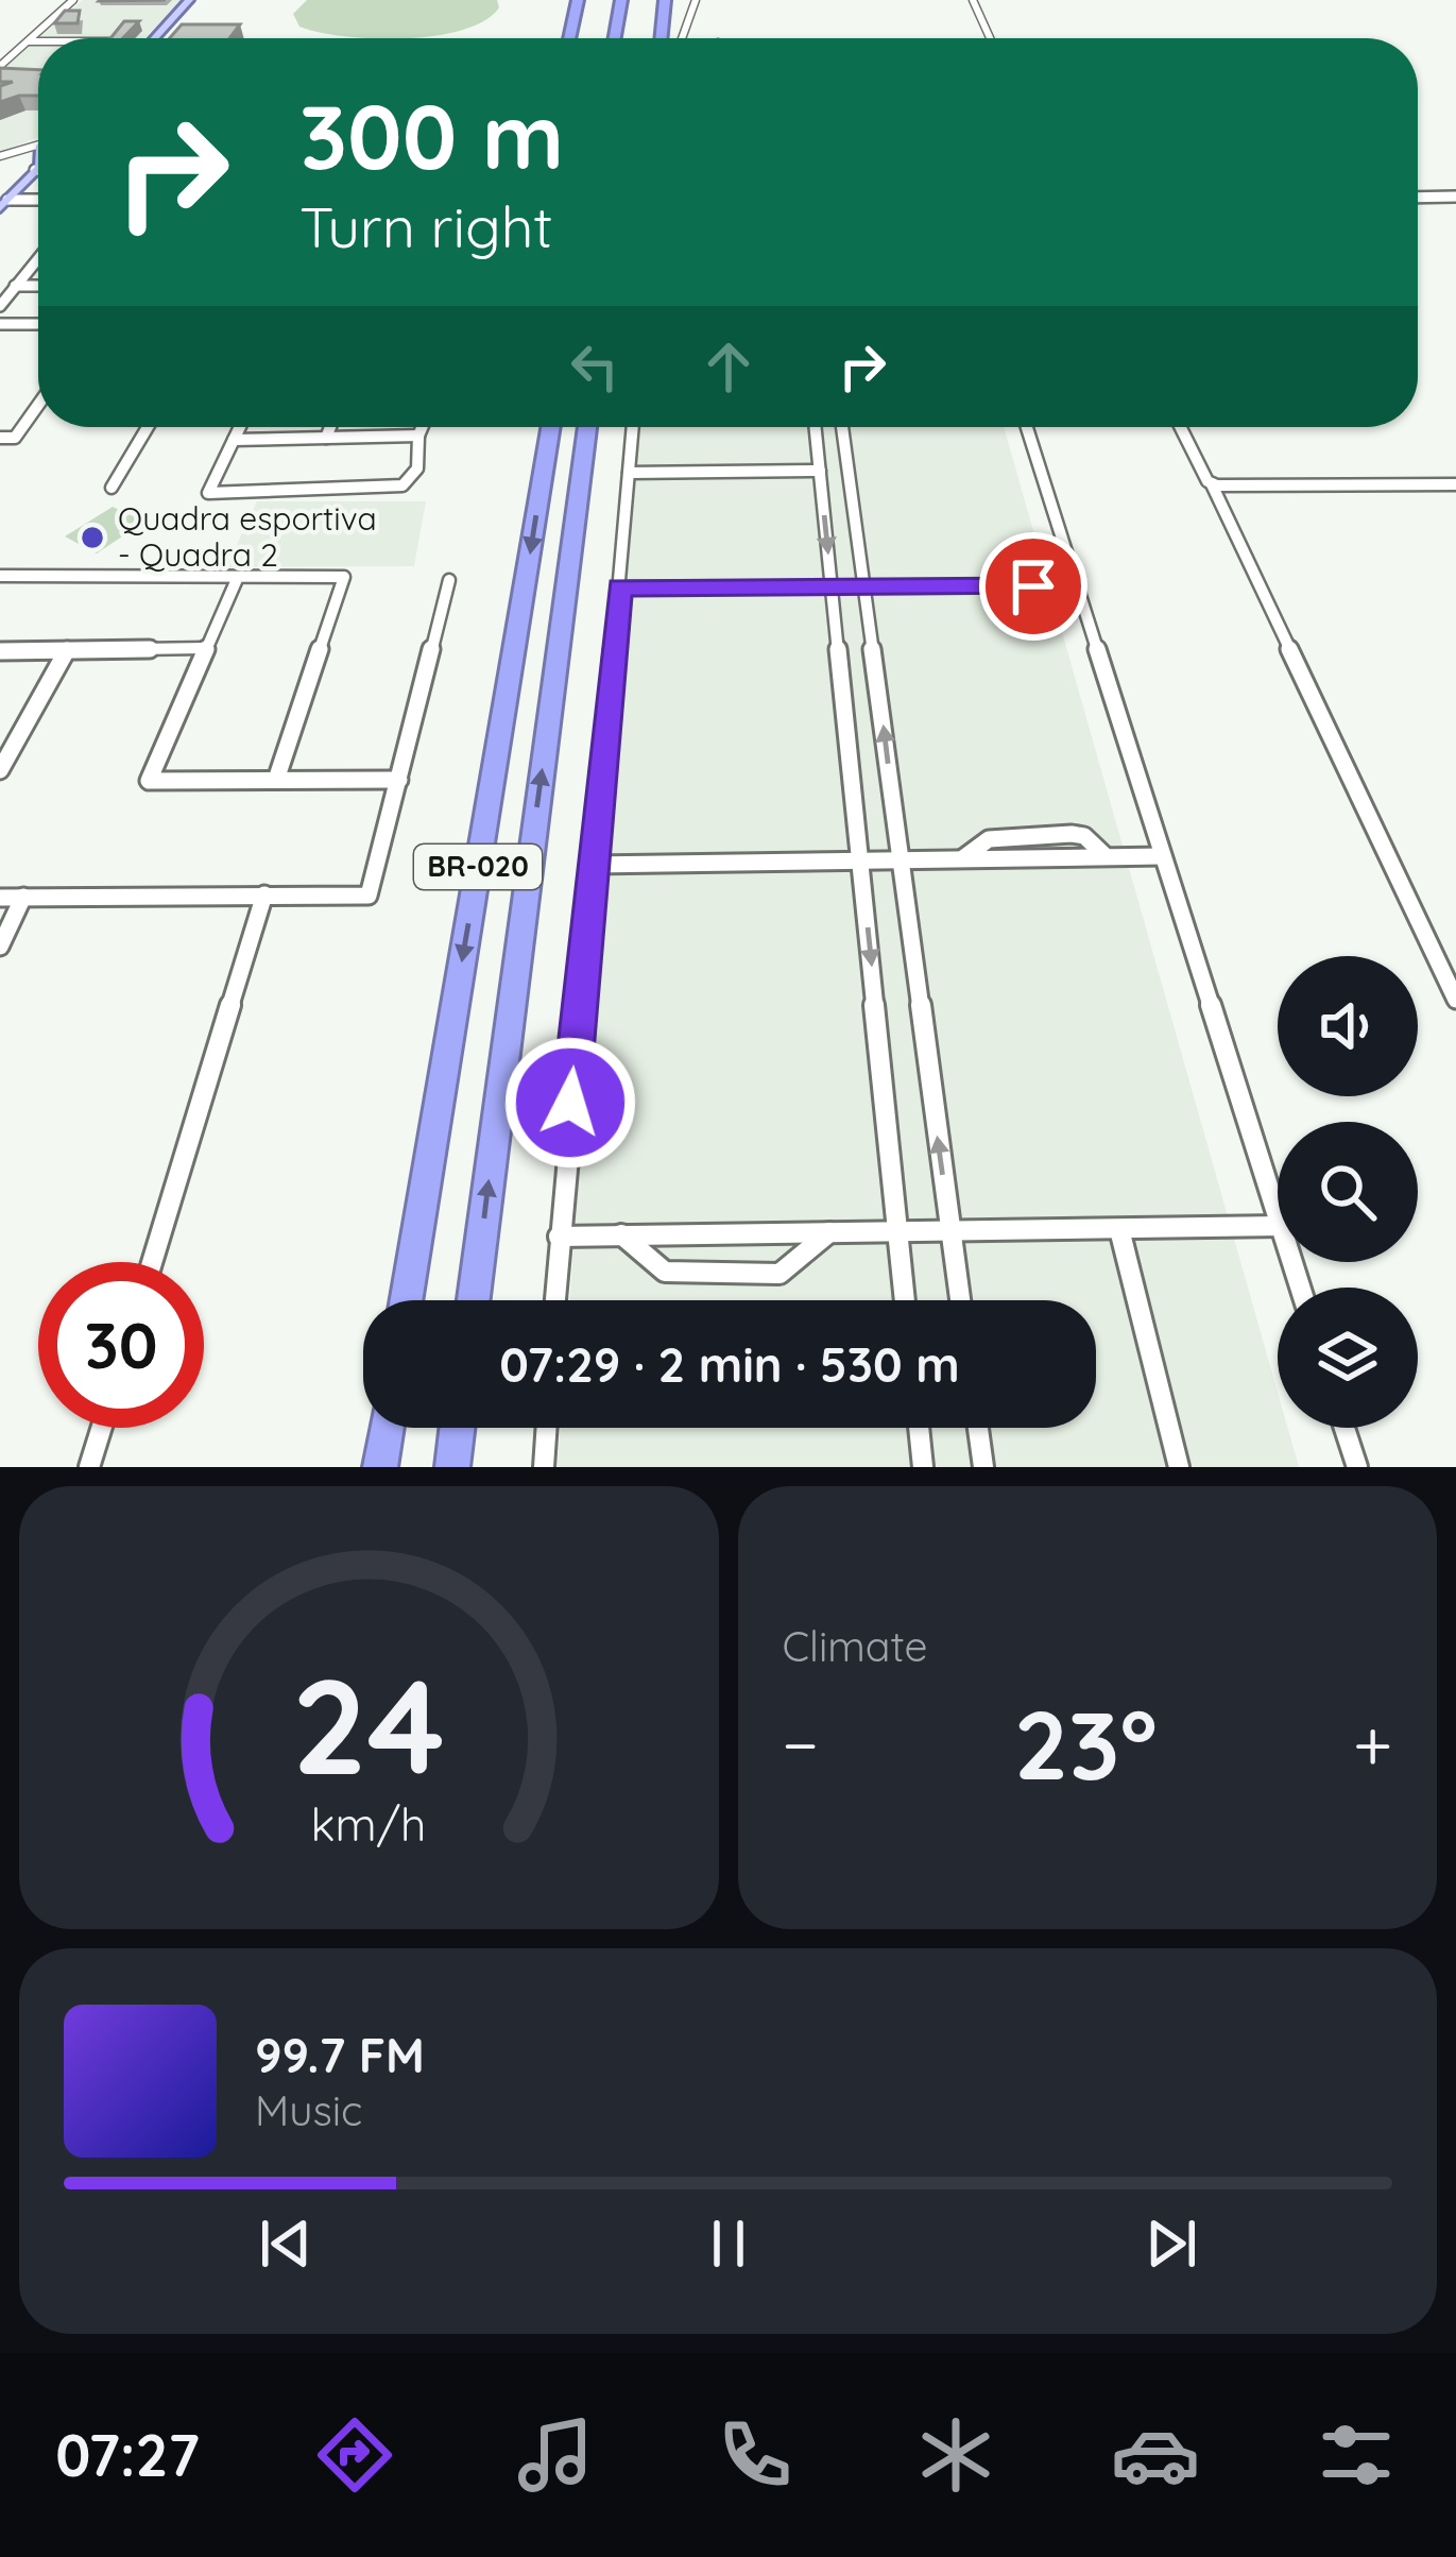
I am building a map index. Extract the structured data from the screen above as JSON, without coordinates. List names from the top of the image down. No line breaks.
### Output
{"streets":{"highway":["BR-020"]},"places":["Quadra esportiva - Quadra 2"],"page":{"turn":["300 m","Turn right"],"limit":"30","trip":"07:29 · 2 min · 530 m","tile":"Climate","heat":["−","23°","+"],"song":["99.7 FM","Music"],"tabs":"07:27","gauge":["24","km/h"]}}
